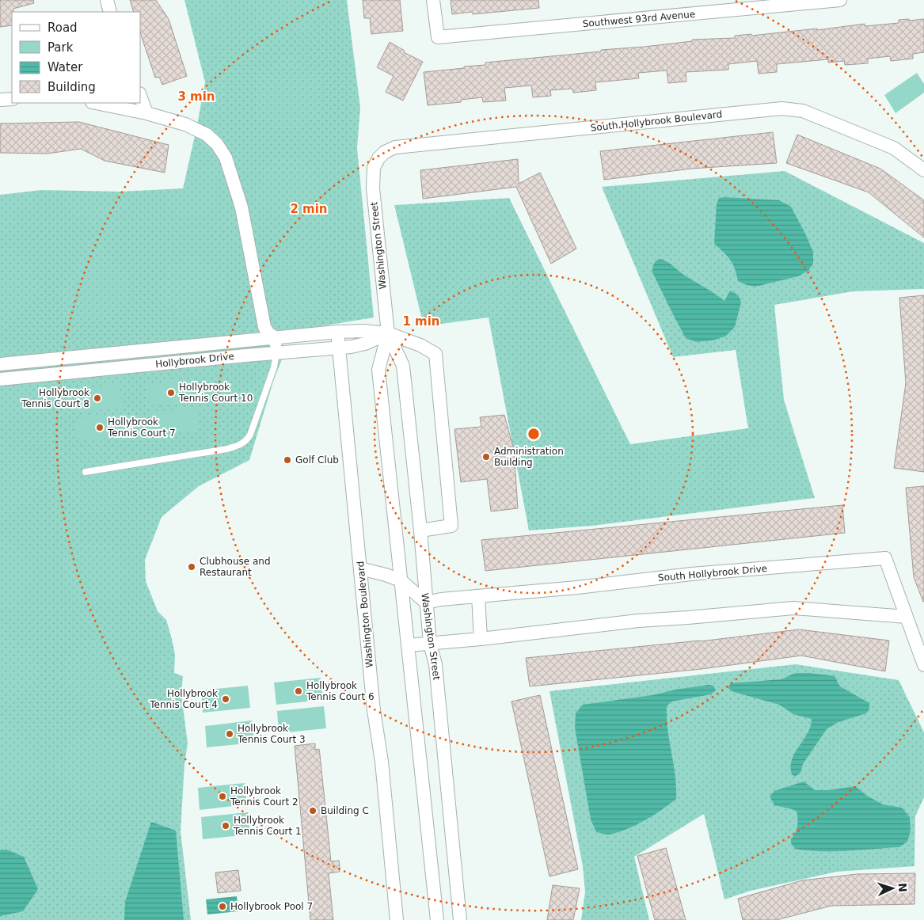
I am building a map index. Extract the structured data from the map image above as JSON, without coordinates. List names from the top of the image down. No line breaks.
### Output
{"streets":{"street":["Southwest 93rd Avenue","South Hollybrook Boulevard","Washington Street","Hollybrook Drive","South Hollybrook Drive","Washington Boulevard"]},"crossings":[["South Hollybrook Boulevard","Washington Street"],["Washington Street","Hollybrook Drive"],["Washington Street","South Hollybrook Drive"],["Hollybrook Drive","Washington Boulevard"]],"places":["Hollybrook Tennis Court 10","Hollybrook Tennis Court 8","Hollybrook Tennis Court 7","Administration Building","Golf Club","Clubhouse and Restaurant","Hollybrook Tennis Court 6","Hollybrook Tennis Court 4","Hollybrook Tennis Court 3","Hollybrook Tennis Court 2","Building C","Hollybrook Tennis Court 1","Hollybrook Pool 7"],"legend":["Road","Park","Water","Building"],"north":"right","rings":["3 min","2 min","1 min"]}
